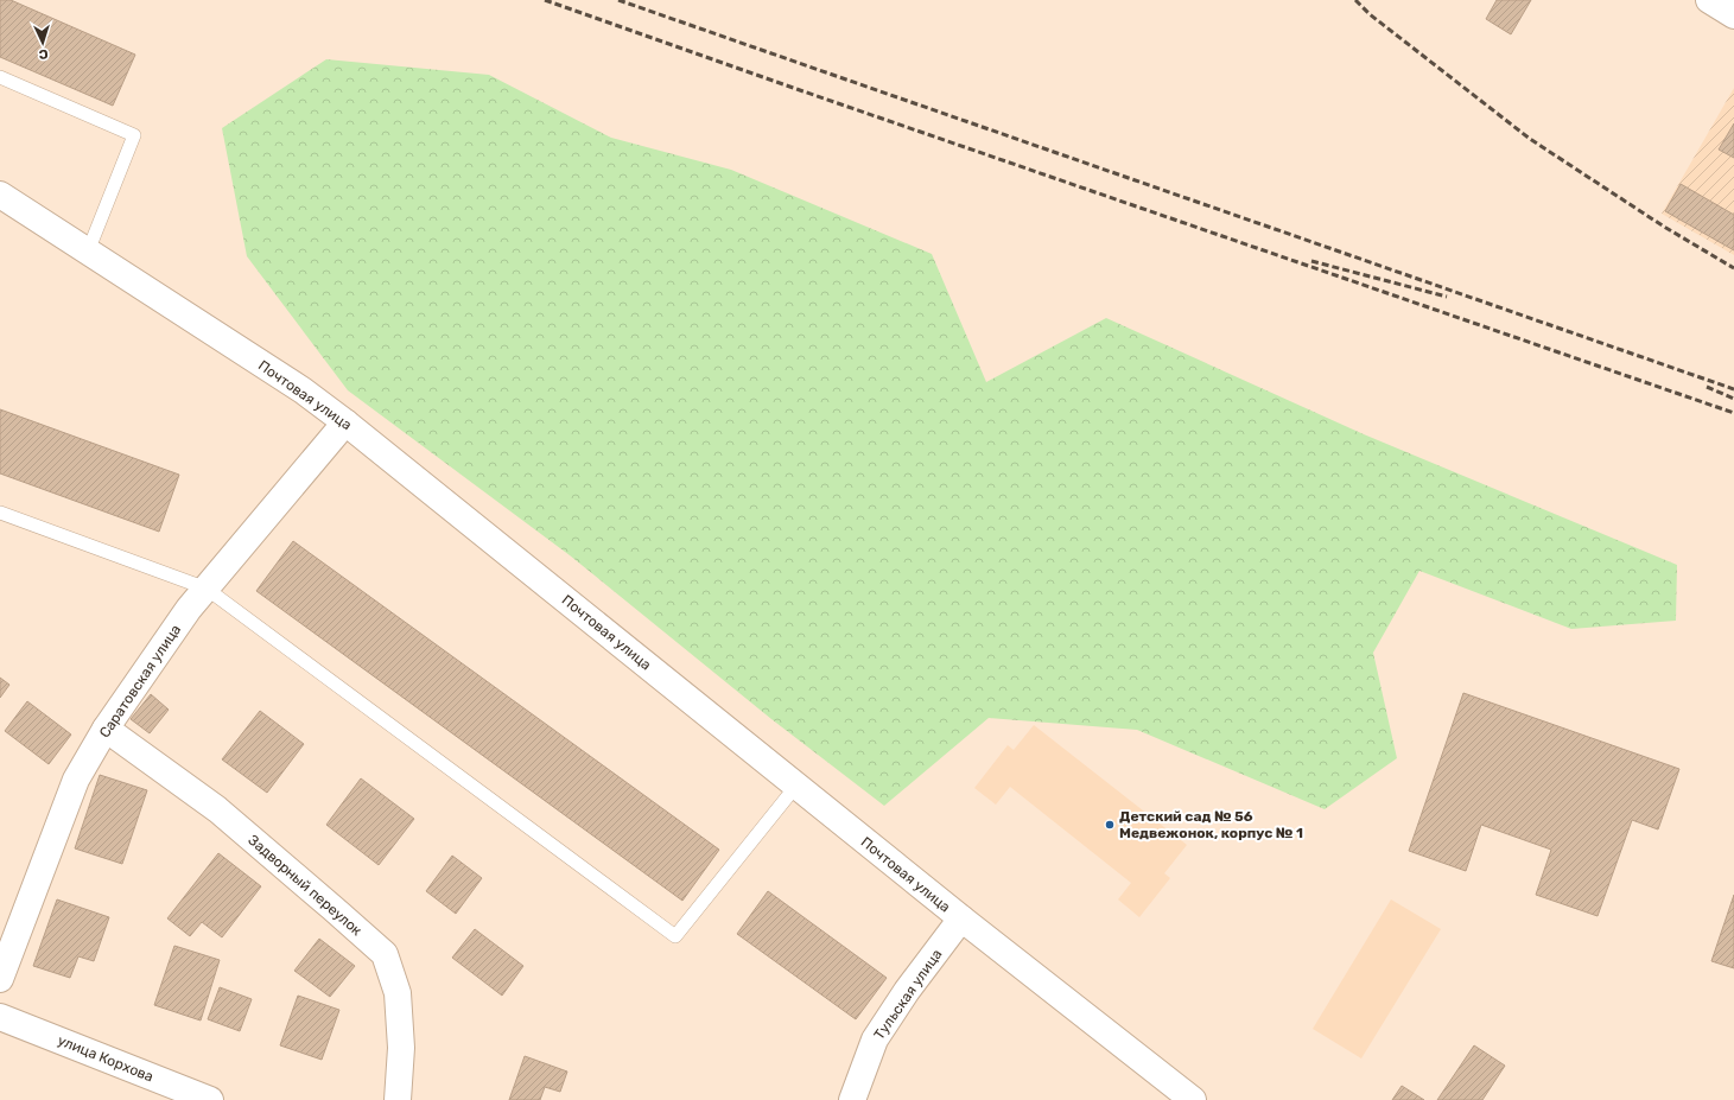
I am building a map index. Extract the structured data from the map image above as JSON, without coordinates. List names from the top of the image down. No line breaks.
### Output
{"streets":{"street":["Почтовая улица","Саратовская улица","Задворный переулок","Тульская улица","улица Корхова"]},"crossings":[["Почтовая улица","Саратовская улица"],["Почтовая улица","Тульская улица"],["Саратовская улица","Задворный переулок"]],"places":["Детский сад № 56 Медвежонок, корпус № 1"],"north":"bottom"}
